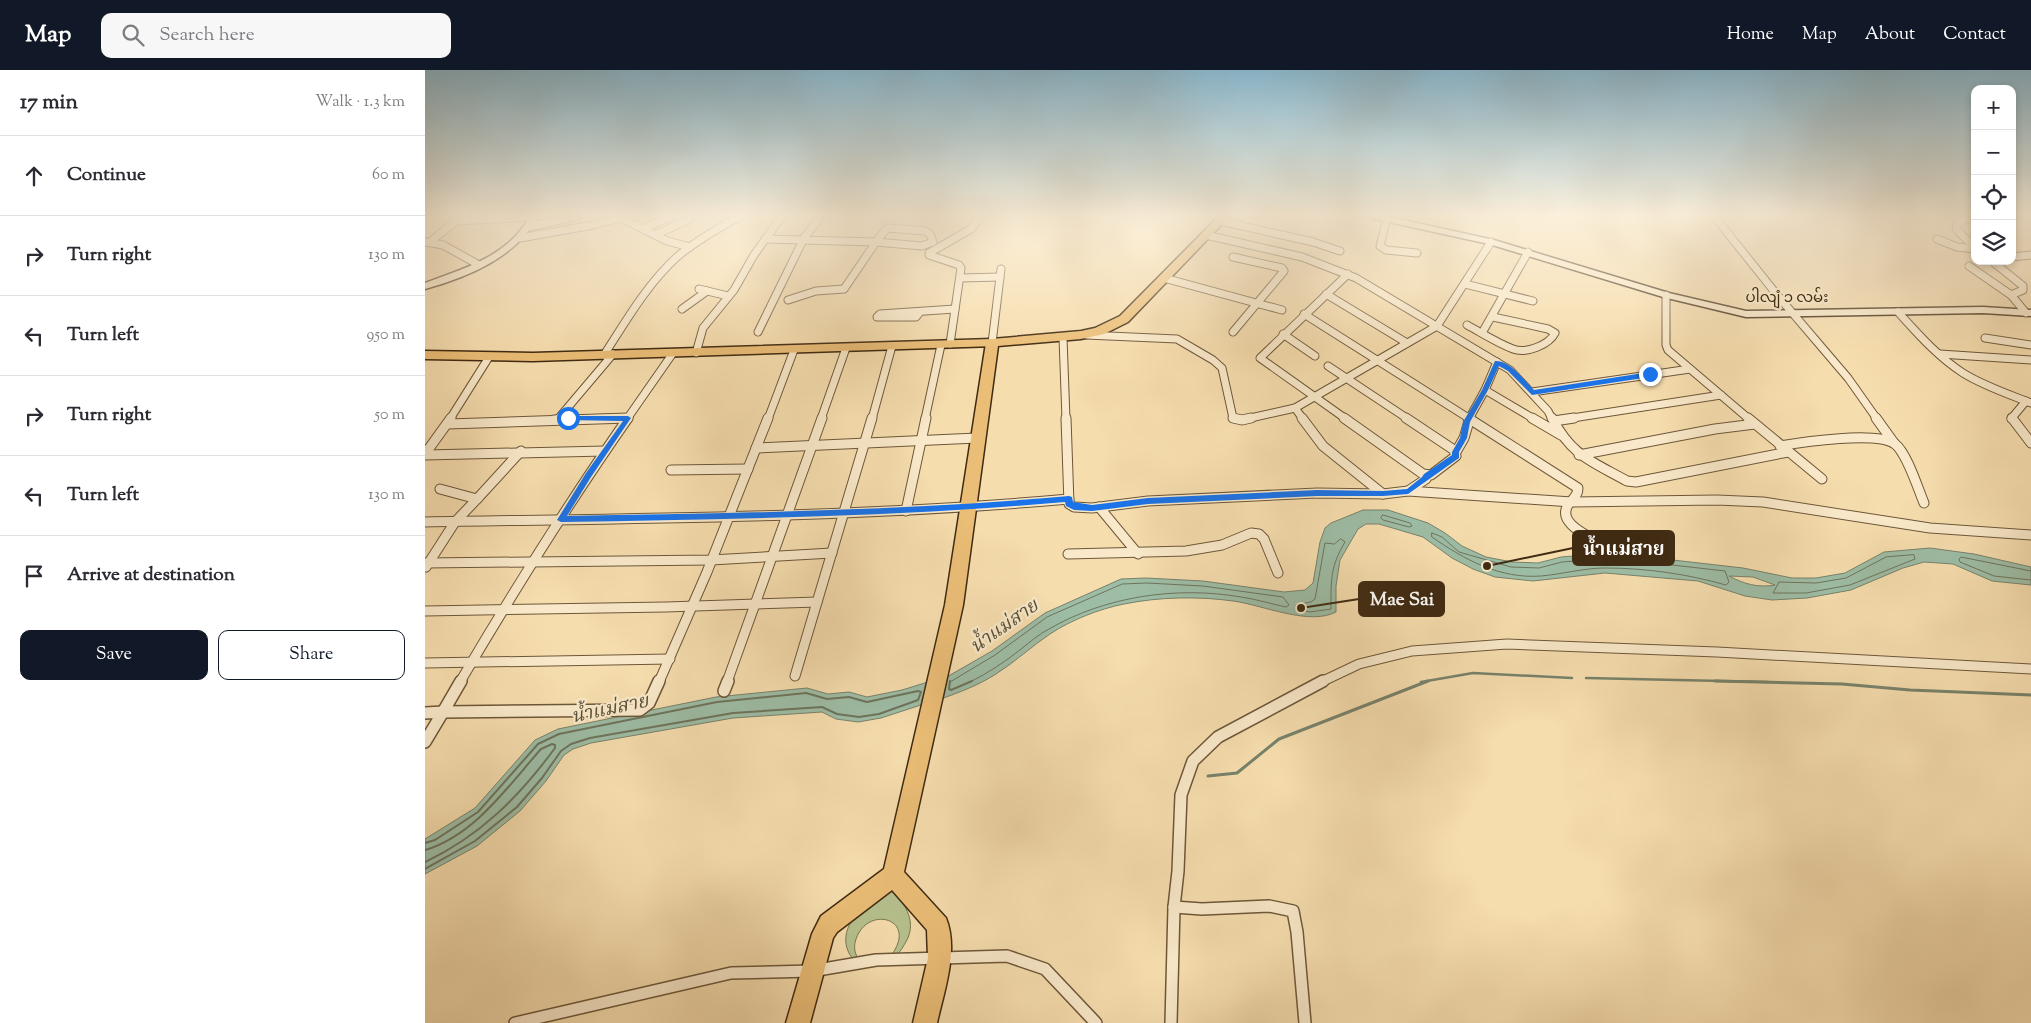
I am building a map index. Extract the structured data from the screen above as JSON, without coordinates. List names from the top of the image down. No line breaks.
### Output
{"streets":{"street":["ပါလျံ ၁ လမ်း"]},"water":["น้ำแม่สาย"],"places":["น้ำแม่สาย","Mae Sai"],"page":{"header":"Map","search":"Search here","nav":["Home","Map","About","Contact"],"heading":["17 min","Walk · 1.3 km"],"map_buttons":["+","−"],"list":[["Continue","60 m"],["Turn right","130 m"],["Turn left","950 m"],["Turn right","50 m"],["Turn left","130 m"],"Arrive at destination"],"buttons":["Save","Share"]}}
